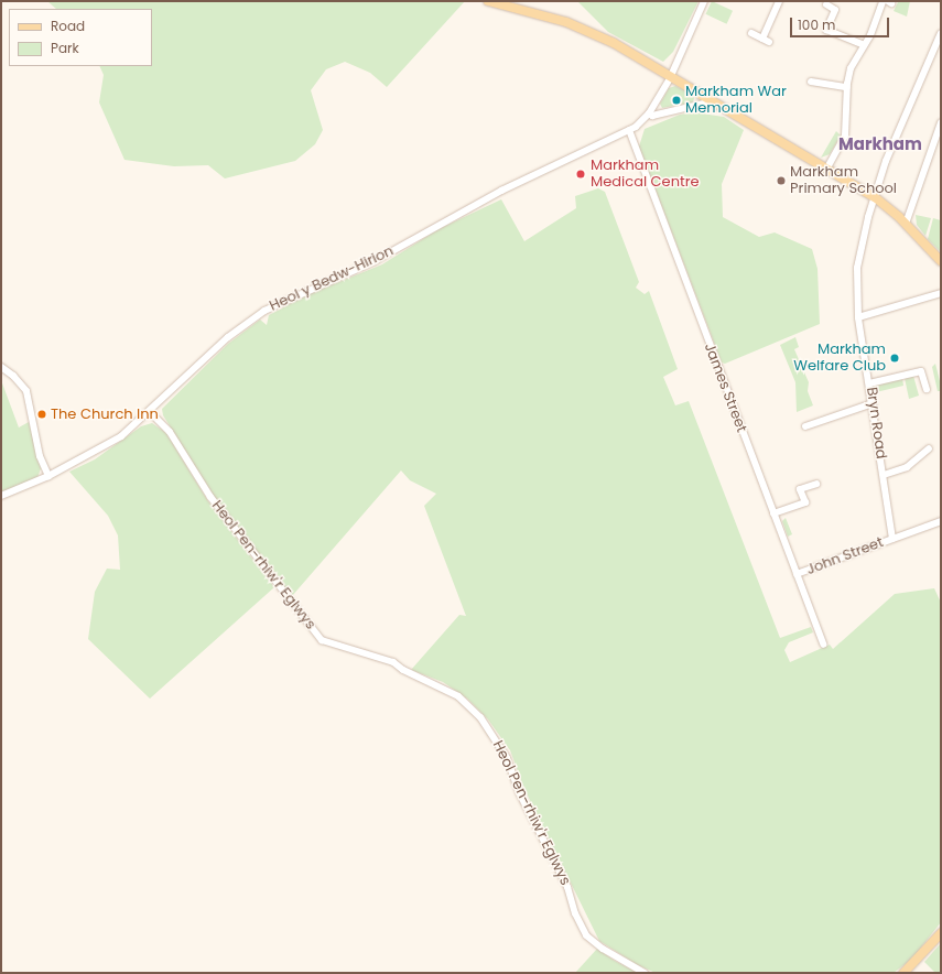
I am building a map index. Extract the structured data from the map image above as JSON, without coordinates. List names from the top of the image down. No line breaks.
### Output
{"streets":{"street":["Heol y Bedw-Hirion","James Street","Bryn Road","John Street","Heol Pen-rhiw'r Eglwys"]},"crossings":[["Heol y Bedw-Hirion","James Street"],["Heol y Bedw-Hirion","Heol Pen-rhiw'r Eglwys"],["James Street","John Street"],["Bryn Road","John Street"]],"districts":["Markham"],"places":["Markham War Memorial","Markham Medical Centre","Markham Primary School","Markham Welfare Club","The Church Inn"],"legend":["Road","Park"],"scale_bar":"100 m"}
